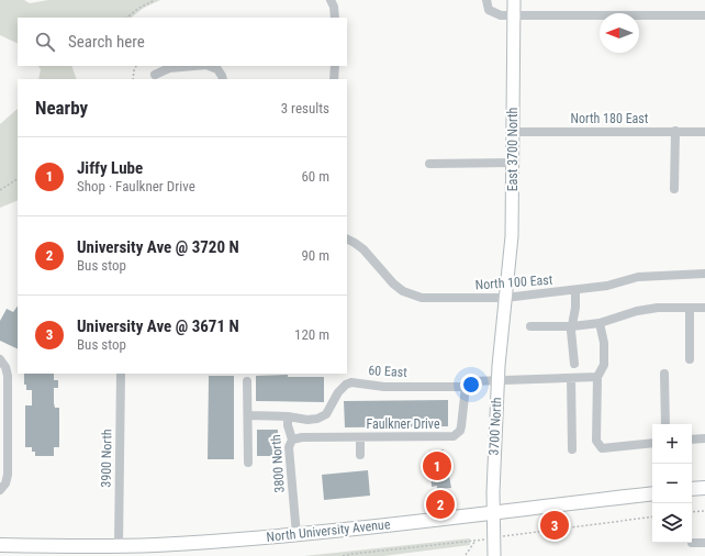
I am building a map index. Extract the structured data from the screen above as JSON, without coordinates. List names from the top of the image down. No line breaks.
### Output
{"streets":{"highway":["North University Avenue"],"main road":["East 3700 North","3700 North"],"street":["North 180 East","North 100 East","60 East","Faulkner Drive","3900 North","3800 North"]},"crossings":[["North 180 East","East 3700 North"],["East 3700 North","North 100 East"],["East 3700 North","3700 North"],["North 100 East","3700 North"],["60 East","Faulkner Drive"],["60 East","3800 North"],["Faulkner Drive","3800 North"],["3700 North","North University Avenue"],["3900 North","North University Avenue"],["3800 North","North University Avenue"]],"north":"left","page":{"search":"Search here","heading":["Nearby","3 results"],"list":[{"mark":"1","name":"Jiffy Lube","note":"Shop · Faulkner Drive","value":"60 m"},{"mark":"2","name":"University Ave @ 3720 N","note":"Bus stop","value":"90 m"},{"mark":"3","name":"University Ave @ 3671 N","note":"Bus stop","value":"120 m"}],"map_buttons":["+","−"],"pins":["1","2","3"]}}
